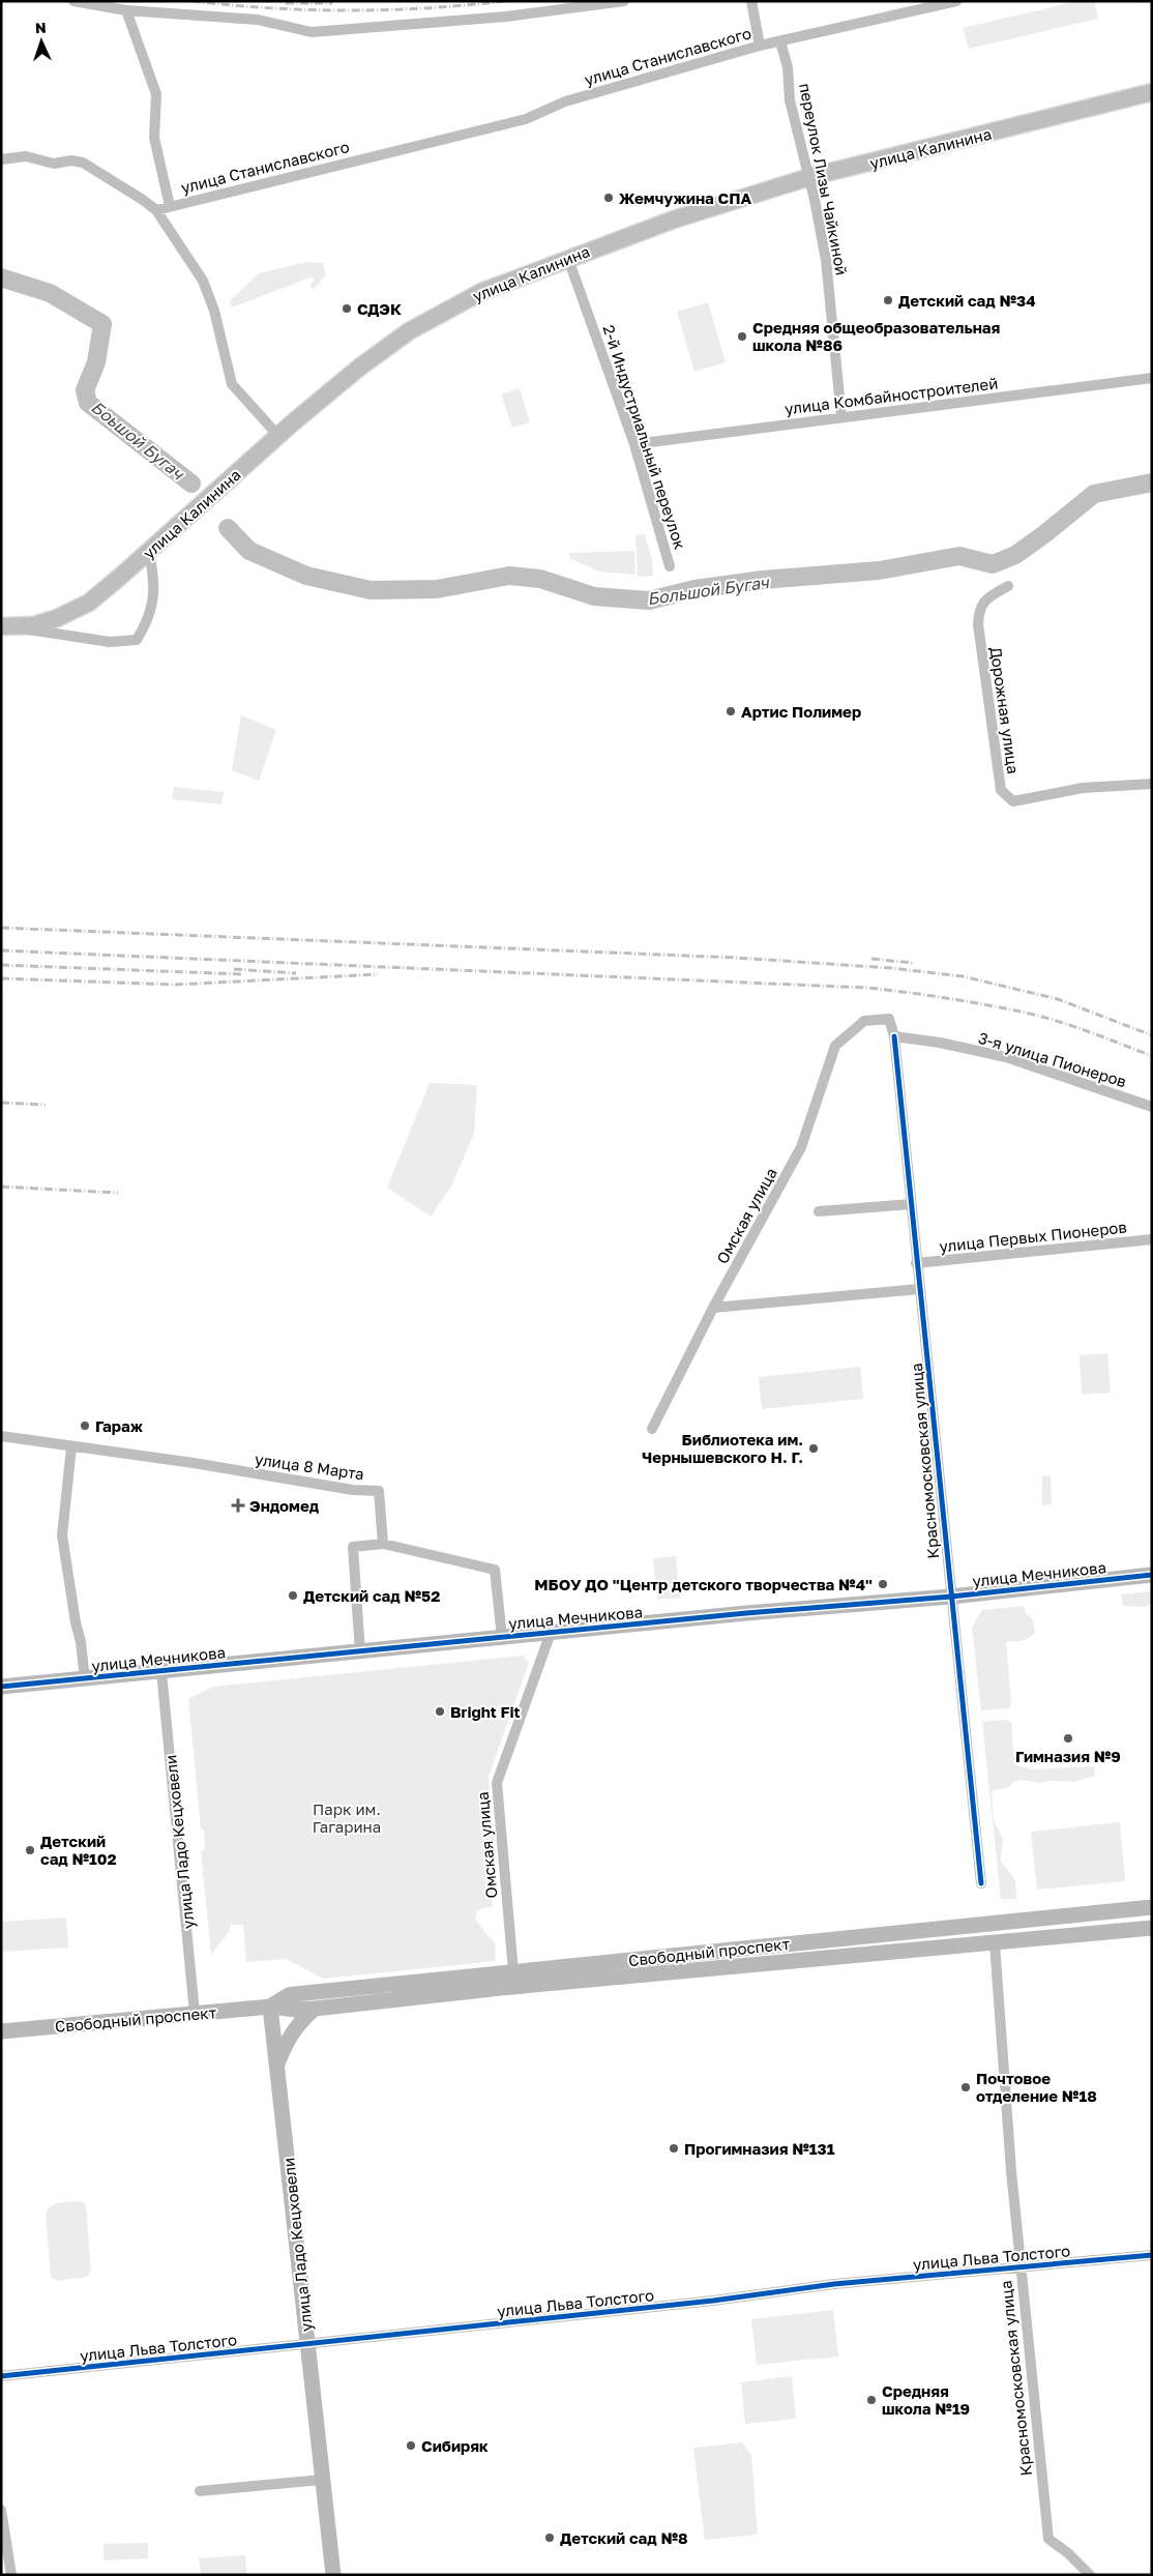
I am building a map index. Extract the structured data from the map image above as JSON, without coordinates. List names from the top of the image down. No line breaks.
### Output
{"streets":{"main road":["улица Калинина","улица Мечникова","улица Ладо Кецховели","Свободный проспект"],"street":["улица Станиславского","переулок Лизы Чайкиной","улица Комбайностроителей","2-й Индустриальный переулок","Дорожная улица","3-я улица Пионеров","Омская улица","улица Первых Пионеров","Красномосковская улица","улица 8 Марта","улица Льва Толстого"]},"crossings":[["улица Станиславского","переулок Лизы Чайкиной"],["улица Калинина","переулок Лизы Чайкиной"],["улица Калинина","2-й Индустриальный переулок"],["переулок Лизы Чайкиной","улица Комбайностроителей"],["улица Комбайностроителей","2-й Индустриальный переулок"],["3-я улица Пионеров","Омская улица"],["3-я улица Пионеров","Красномосковская улица"],["Омская улица","Красномосковская улица"],["Омская улица","улица Мечникова"],["Омская улица","Свободный проспект"],["улица Первых Пионеров","Красномосковская улица"],["Красномосковская улица","улица Мечникова"],["Красномосковская улица","Свободный проспект"],["Красномосковская улица","улица Льва Толстого"],["улица Мечникова","улица Ладо Кецховели"],["улица Ладо Кецховели","Свободный проспект"],["улица Ладо Кецховели","улица Льва Толстого"]],"water":["Боьшой Бугач","Большой Бугач"],"parks":["Парк им. Гагарина"],"places":{"other":["Жемчужина СПА","Детский сад №34","СДЭК","Средняя общеобразовательная школа №86","Артис Полимер","Гараж","Библиотека им. Чернышевского Н. Г.","МБОУ ДО \"Центр детского творчества №4\"","Детский сад №52","Bright Fit","Гимназия №9","Детский сад №102","Почтовое отделение №18","Прогимназия №131","Средняя школа №19","Сибиряк","Детский сад №8"],"health":["Эндомед"]},"north":"top"}
